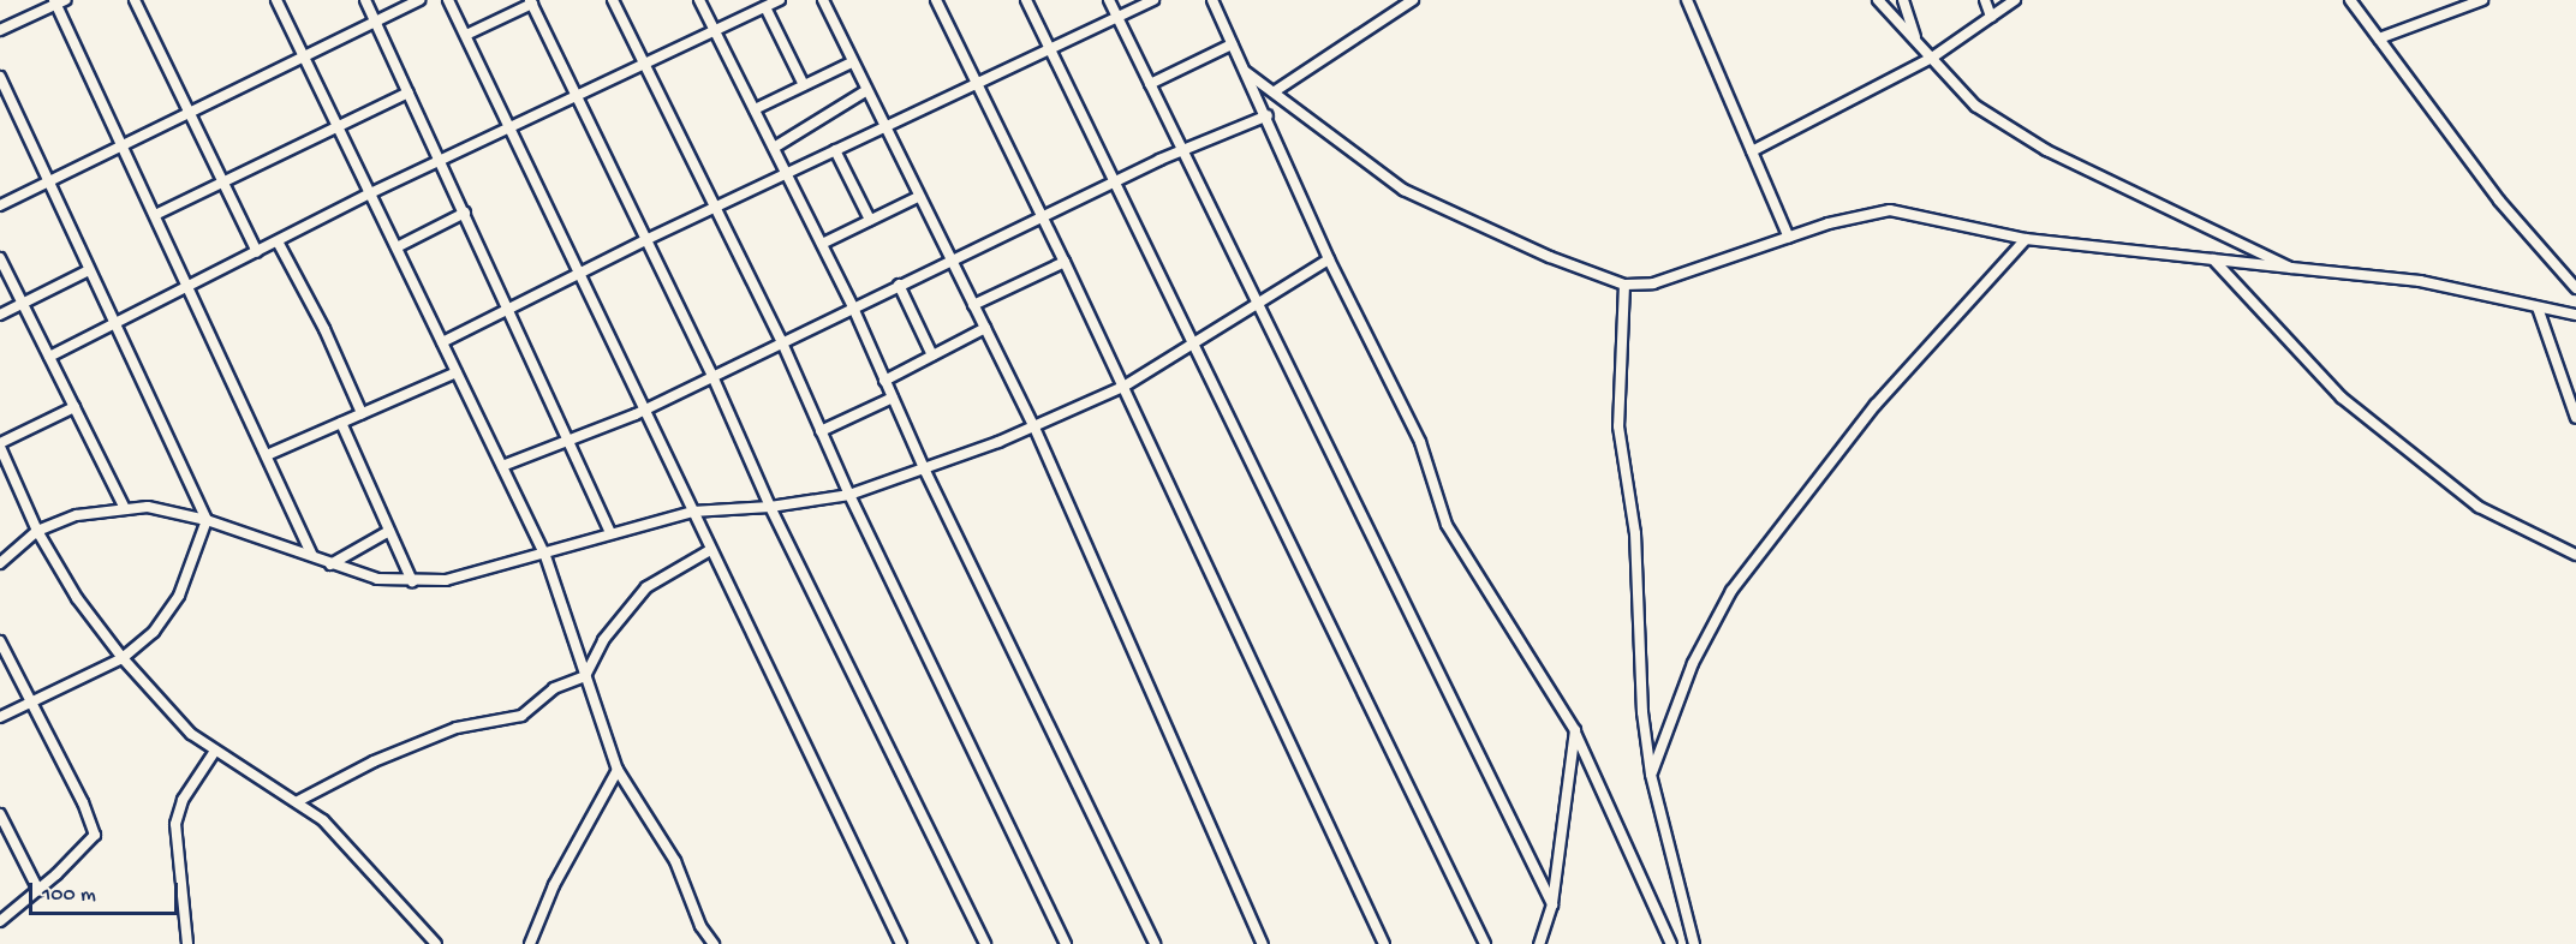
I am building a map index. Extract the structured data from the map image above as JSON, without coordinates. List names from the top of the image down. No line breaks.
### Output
{"scale_bar":"100 m"}
